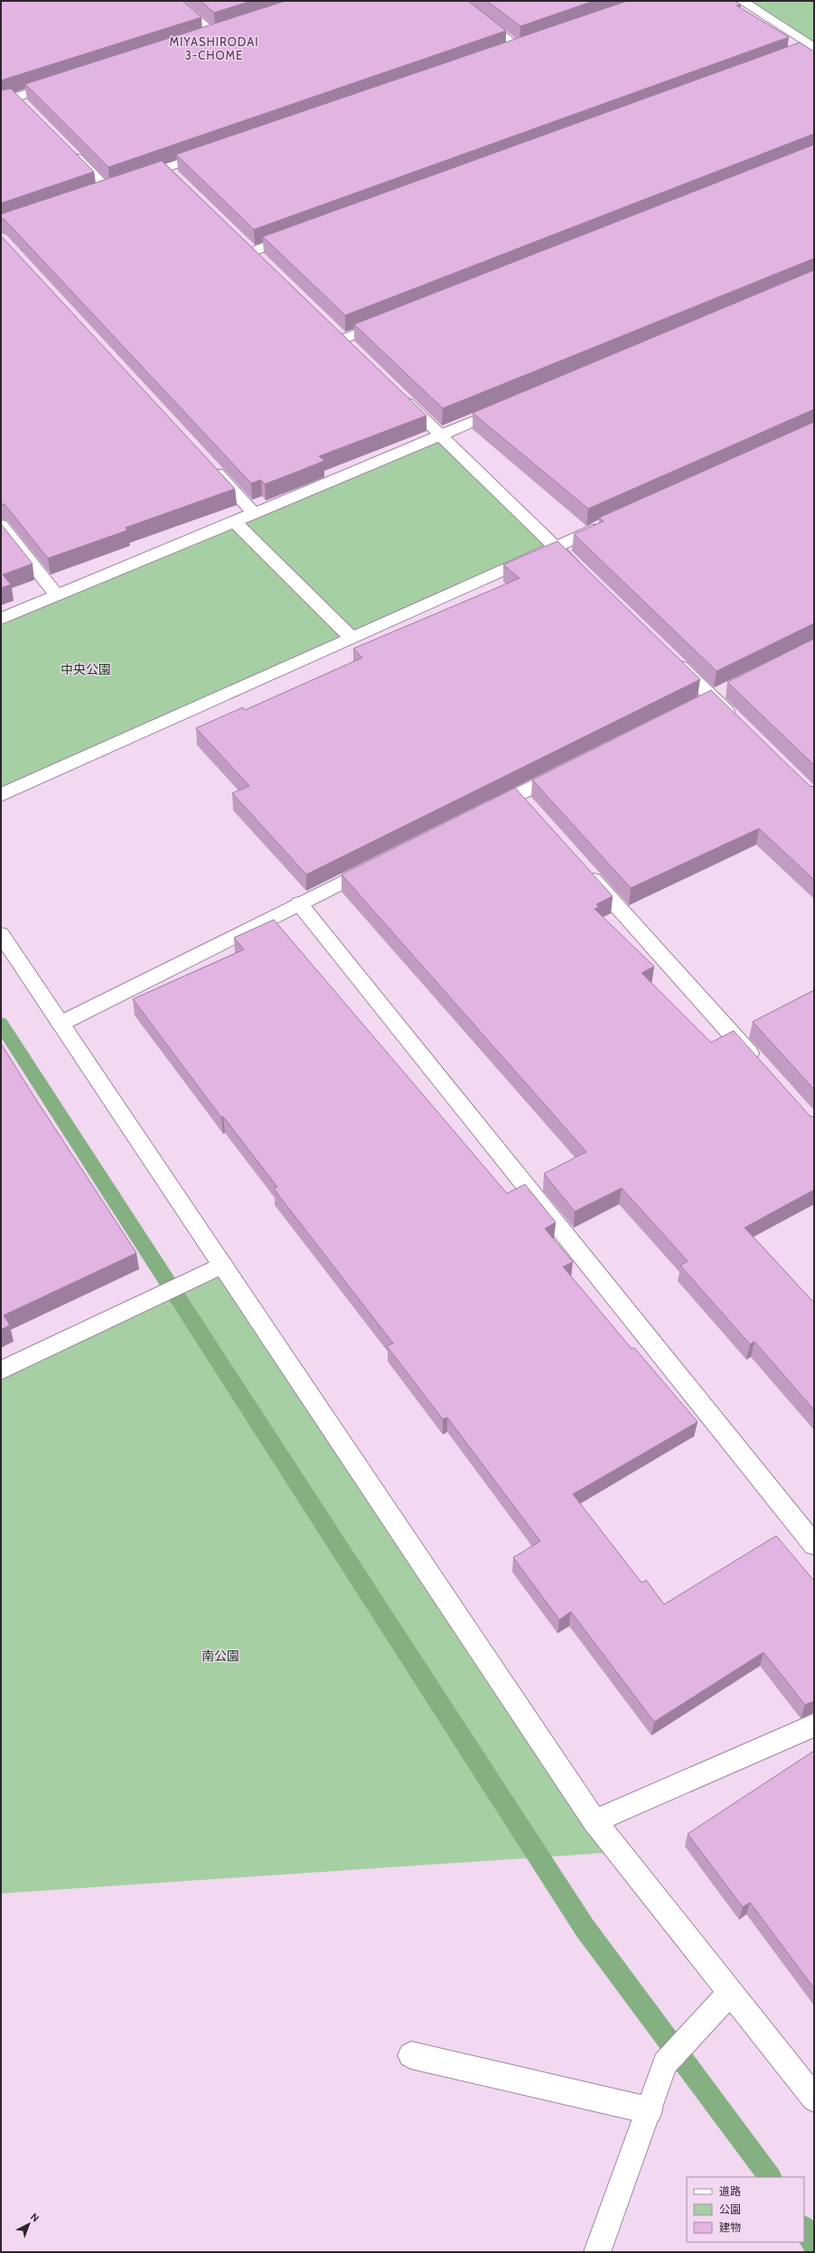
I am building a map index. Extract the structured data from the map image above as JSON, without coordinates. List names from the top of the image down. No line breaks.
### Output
{"districts":["MIYASHIRODAI 3-CHOME"],"parks":["中央公園","南公園"],"legend":["道路","公園","建物"],"north":"top right"}
